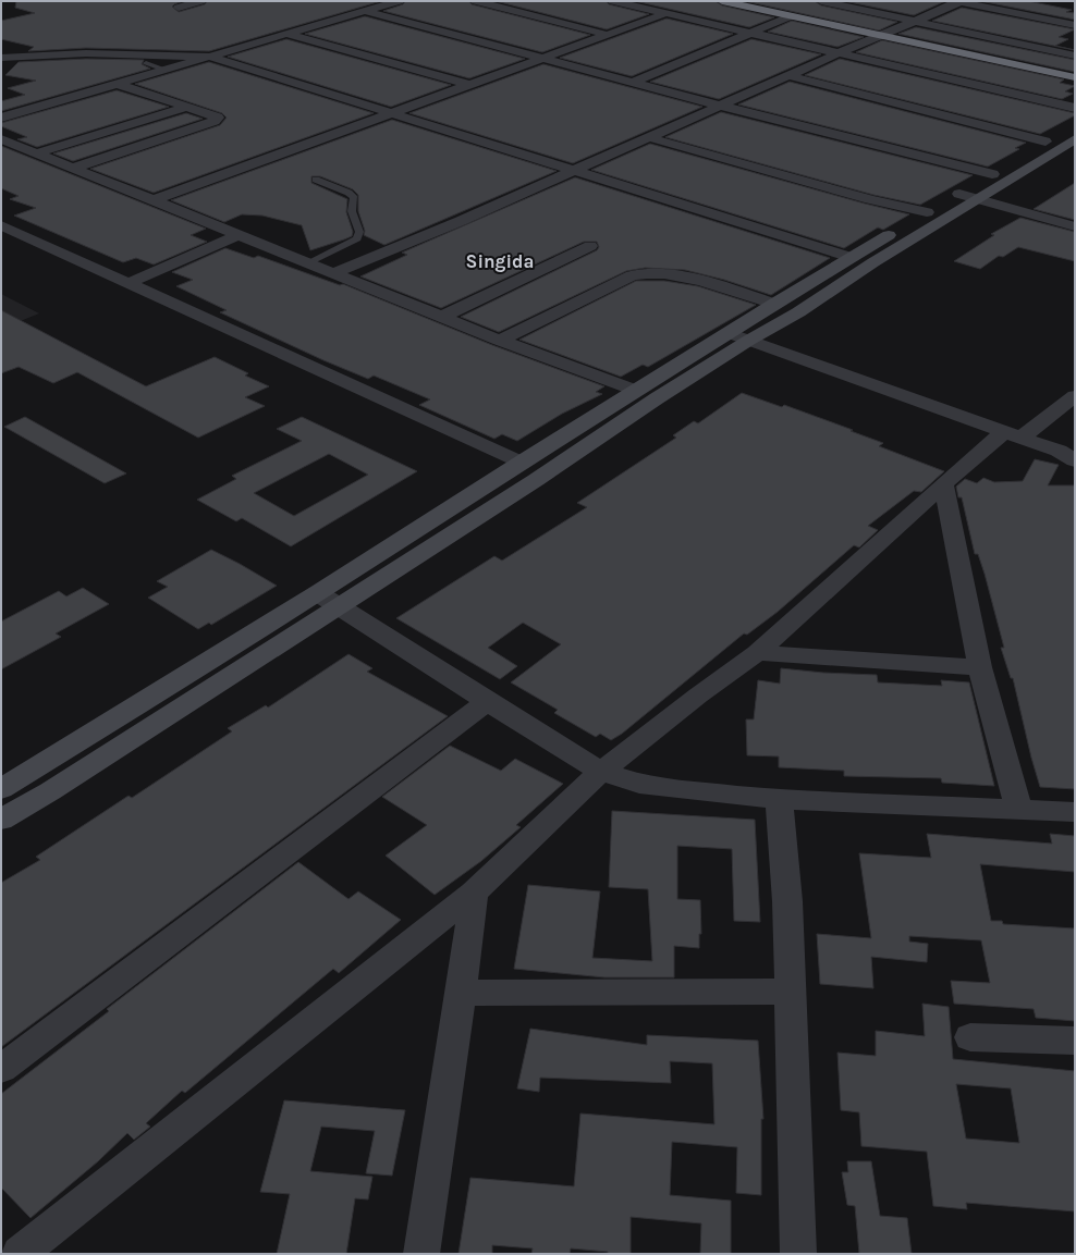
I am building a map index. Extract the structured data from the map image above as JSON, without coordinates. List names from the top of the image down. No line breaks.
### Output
{"districts":["Singida"]}
